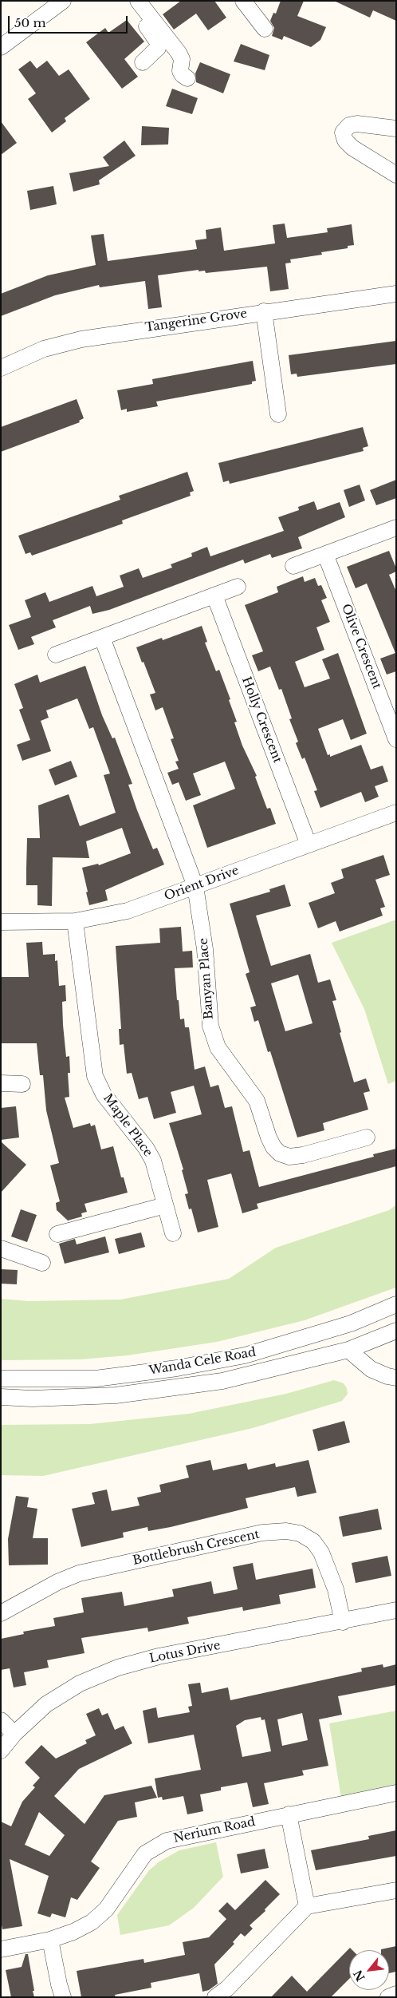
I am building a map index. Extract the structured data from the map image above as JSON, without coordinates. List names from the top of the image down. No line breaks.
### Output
{"streets":{"street":["Tangerine Grove","Olive Crescent","Holly Crescent","Orient Drive","Banyan Place","Maple Place","Wanda Cele Road","Bottlebrush Crescent","Lotus Drive","Nerium Road"]},"crossings":[["Holly Crescent","Orient Drive"],["Orient Drive","Banyan Place"],["Orient Drive","Maple Place"],["Bottlebrush Crescent","Lotus Drive"]],"scale_bar":"50 m","north":"bottom left"}
